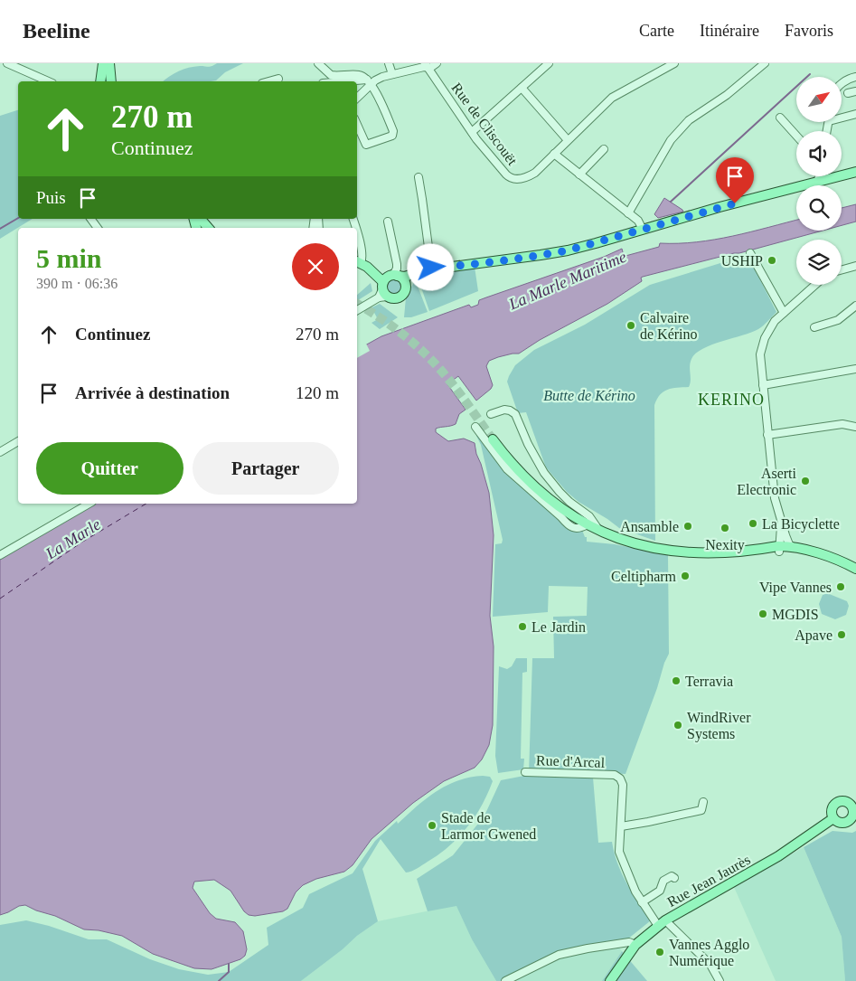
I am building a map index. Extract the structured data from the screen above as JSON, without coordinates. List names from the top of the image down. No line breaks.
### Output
{"streets":{"main road":["Rue Jean Jaurès"],"street":["Rue de Cliscouët","Rue d'Arcal"]},"crossings":[["Rue d'Arcal","Rue Jean Jaurès"]],"districts":["KERINO"],"water":["La Marle Maritime","La Marle"],"parks":["Butte de Kérino"],"places":["USHIP","Calvaire de Kérino","Aserti Electronic","La Bicyclette","Ansamble","Nexity","Celtipharm","Vipe Vannes","MGDIS","Le Jardin","Apave","Terravia","WindRiver Systems","Stade de Larmor Gwened","Vannes Agglo Numérique"],"north":"top right","page":{"header":"Beeline","nav":["Carte","Itinéraire","Favoris"],"turn":["270 m","Continuez"],"then":"Puis","heading":["5 min","390 m · 06:36"],"list":[{"name":"Continuez","value":"270 m"},{"name":"Arrivée à destination","value":"120 m"}],"buttons":["Quitter","Partager"]}}
